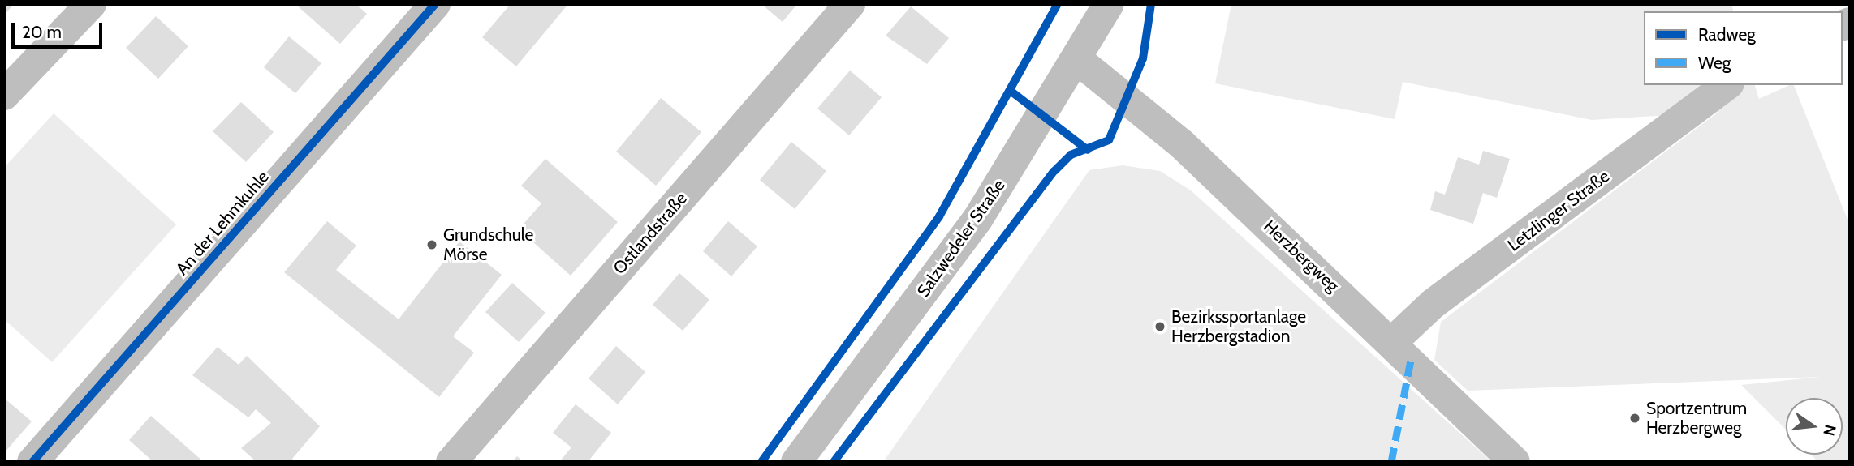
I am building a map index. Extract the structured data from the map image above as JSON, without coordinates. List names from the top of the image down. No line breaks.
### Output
{"streets":{"street":["Letzlinger Straße","An der Lehmkuhle","Ostlandstraße","Salzwedeler Straße","Herzbergweg"]},"crossings":[["Letzlinger Straße","Herzbergweg"],["Salzwedeler Straße","Herzbergweg"]],"places":["Grundschule Mörse","Bezirkssportanlage Herzbergstadion","Sportzentrum Herzbergweg"],"legend":["Radweg","Weg"],"scale_bar":"20 m","north":"right"}
